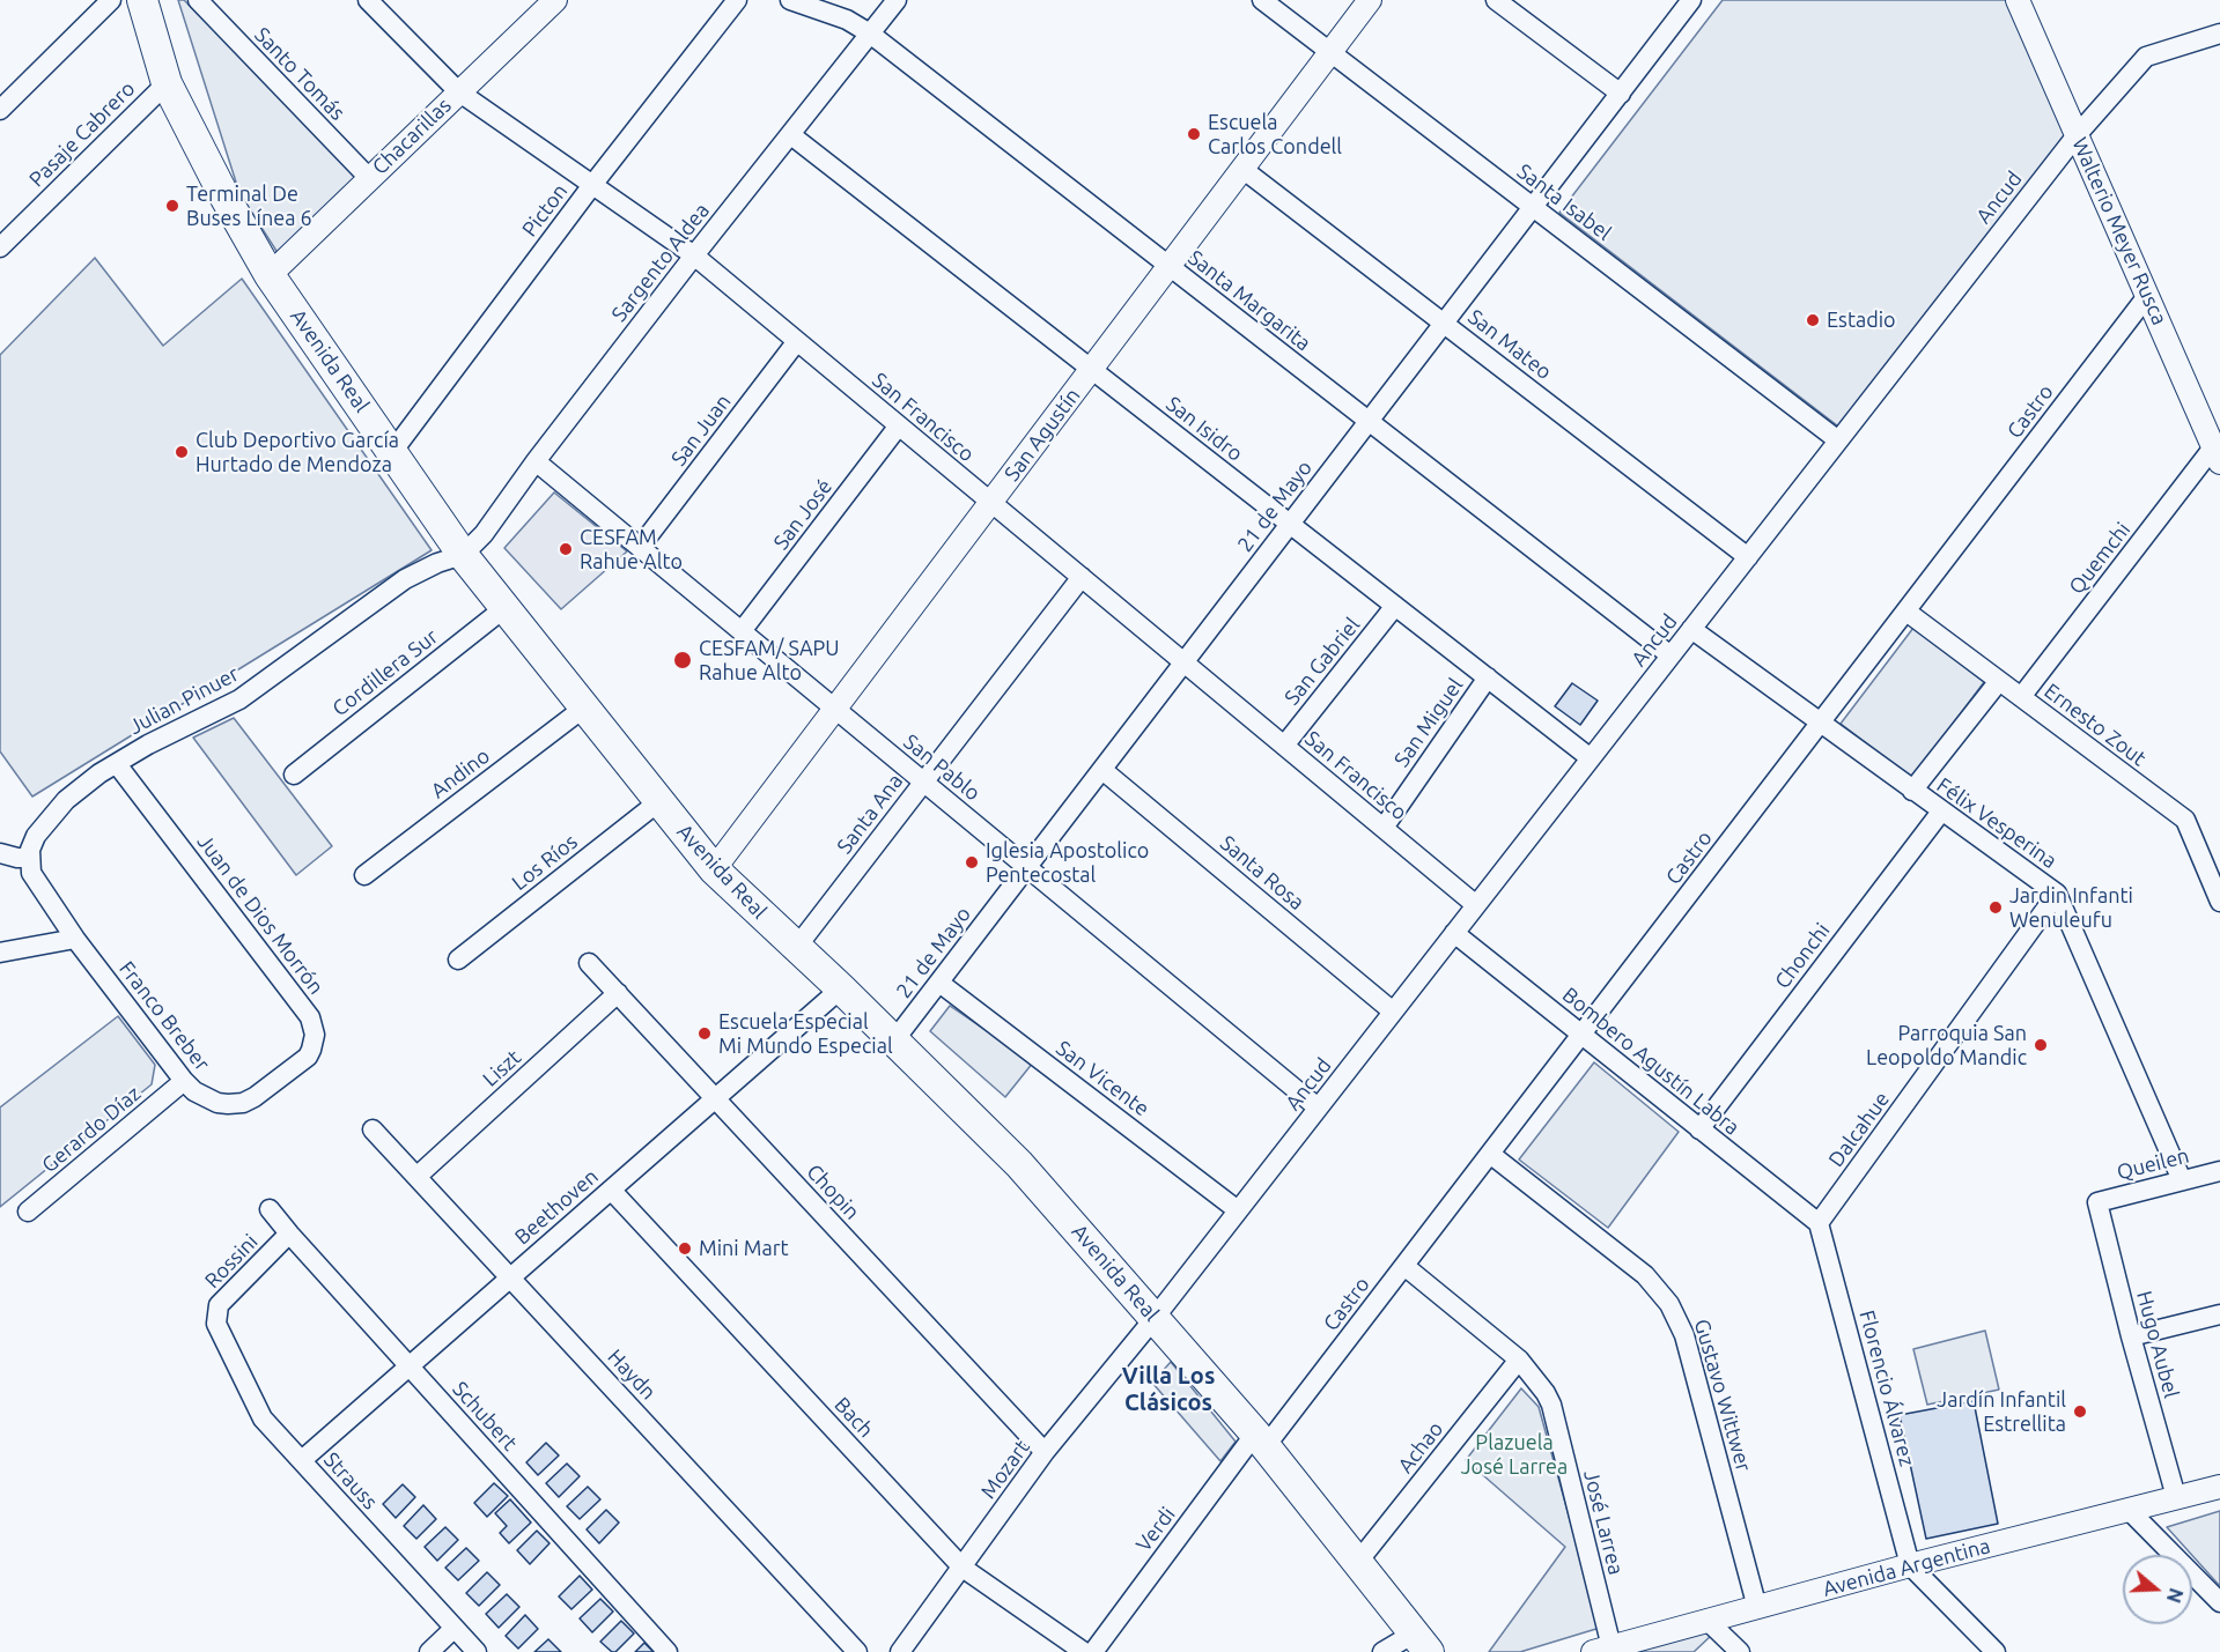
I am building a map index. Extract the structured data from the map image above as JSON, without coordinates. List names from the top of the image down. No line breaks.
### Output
{"streets":{"main road":["Avenida Real"],"street":["Santo Tomás","Pasaje Cabrero","Chacarillas","Ancud","Santa Isabel","Picton","Walterio Meyer Rusca","Sargento Aldea","Santa Margarita","San Mateo","Castro","San Francisco","San Isidro","San Juan","San Agustín","21 de Mayo","San José","Quemchi","San Gabriel","Cordillera Sur","Julian Pinuer","San Miguel","Ernesto Zout","San Pablo","Andino","Santa Ana","Félix Vesperina","Los Ríos","Santa Rosa","Juan de Dios Morrón","Chonchi","Franco Breber","Bombero Agustín Labra","Liszt","San Vicente","Gerardo Díaz","Dalcahue","Queilen","Chopin","Beethoven","Rossini","Hugo Aubel","Haydn","Florencio Álvarez","Gustavo Wittwer","Schubert","Bach","Achao","Mozart","Strauss","José Larrea","Verdi","Avenida Argentina"]},"crossings":[["Santo Tomás","Chacarillas"],["Pasaje Cabrero","Avenida Real"],["Chacarillas","Avenida Real"],["Chacarillas","San Francisco"],["Ancud","Santa Isabel"],["Ancud","Walterio Meyer Rusca"],["Ancud","Santa Margarita"],["Ancud","San Mateo"],["Ancud","Avenida Real"],["Ancud","San Francisco"],["Ancud","San Isidro"],["Ancud","San Pablo"],["Ancud","Félix Vesperina"],["Ancud","Santa Rosa"],["Ancud","Bombero Agustín Labra"],["Ancud","San Vicente"],["Ancud","Mozart"],["Santa Isabel","San Agustín"],["Santa Isabel","21 de Mayo"],["Picton","Avenida Real"],["Picton","San Francisco"],["Walterio Meyer Rusca","Castro"],["Walterio Meyer Rusca","Quemchi"],["Sargento Aldea","Santa Margarita"],["Sargento Aldea","Avenida Real"],["Sargento Aldea","San Francisco"],["Sargento Aldea","San Isidro"],["Sargento Aldea","Julian Pinuer"],["Sargento Aldea","San Pablo"],["Santa Margarita","San Agustín"],["Santa Margarita","21 de Mayo"],["San Mateo","San Agustín"],["San Mateo","21 de Mayo"],["Avenida Real","Castro"],["Avenida Real","San Agustín"],["Avenida Real","21 de Mayo"],["Avenida Real","Cordillera Sur"],["Avenida Real","Julian Pinuer"],["Avenida Real","Andino"],["Avenida Real","Santa Ana"],["Avenida Real","Los Ríos"],["Avenida Real","Beethoven"],["Avenida Real","Achao"],["Avenida Real","Mozart"],["Avenida Real","Verdi"],["Castro","Ernesto Zout"],["Castro","Félix Vesperina"],["Castro","Bombero Agustín Labra"],["Castro","Gustavo Wittwer"],["Castro","José Larrea"],["Castro","Verdi"],["San Francisco","San Juan"],["San Francisco","San Agustín"],["San Francisco","21 de Mayo"],["San Francisco","San José"],["San Francisco","San Gabriel"],["San Francisco","San Miguel"],["San Francisco","Santa Ana"],["San Isidro","San Agustín"],["San Isidro","21 de Mayo"],["San Isidro","San Gabriel"],["San Isidro","San Miguel"],["San Juan","San Pablo"],["San Agustín","San Pablo"],["21 de Mayo","San Pablo"],["21 de Mayo","Santa Rosa"],["21 de Mayo","San Vicente"],["San José","San Pablo"],["Quemchi","Ernesto Zout"],["Julian Pinuer","Juan de Dios Morrón"],["San Pablo","Santa Ana"],["Félix Vesperina","Chonchi"],["Félix Vesperina","Dalcahue"],["Félix Vesperina","Queilen"],["Juan de Dios Morrón","Franco Breber"],["Chonchi","Bombero Agustín Labra"],["Franco Breber","Gerardo Díaz"],["Bombero Agustín Labra","Dalcahue"],["Bombero Agustín Labra","Florencio Álvarez"],["Liszt","Chopin"],["Liszt","Haydn"],["Dalcahue","Florencio Álvarez"],["Queilen","Hugo Aubel"],["Chopin","Beethoven"],["Chopin","Mozart"],["Beethoven","Haydn"],["Beethoven","Schubert"],["Beethoven","Bach"],["Beethoven","Strauss"],["Rossini","Schubert"],["Rossini","Strauss"],["Hugo Aubel","Avenida Argentina"],["Florencio Álvarez","Avenida Argentina"],["Gustavo Wittwer","Avenida Argentina"],["Bach","Mozart"],["Achao","José Larrea"],["José Larrea","Avenida Argentina"]],"districts":["Villa Los Clásicos"],"parks":["Plazuela José Larrea"],"places":["Escuela Carlos Condell","Terminal De Buses Línea 6","Estadio","Club Deportivo García Hurtado de Mendoza","CESFAM Rahue Alto","CESFAM/ SAPU Rahue Alto","Iglesia Apostolico Pentecostal","Jardin Infanti Wenuleufu","Escuela Especial Mi Mundo Especial","Parroquia San Leopoldo Mandic","Mini Mart","Jardín Infantil Estrellita"],"north":"right"}
